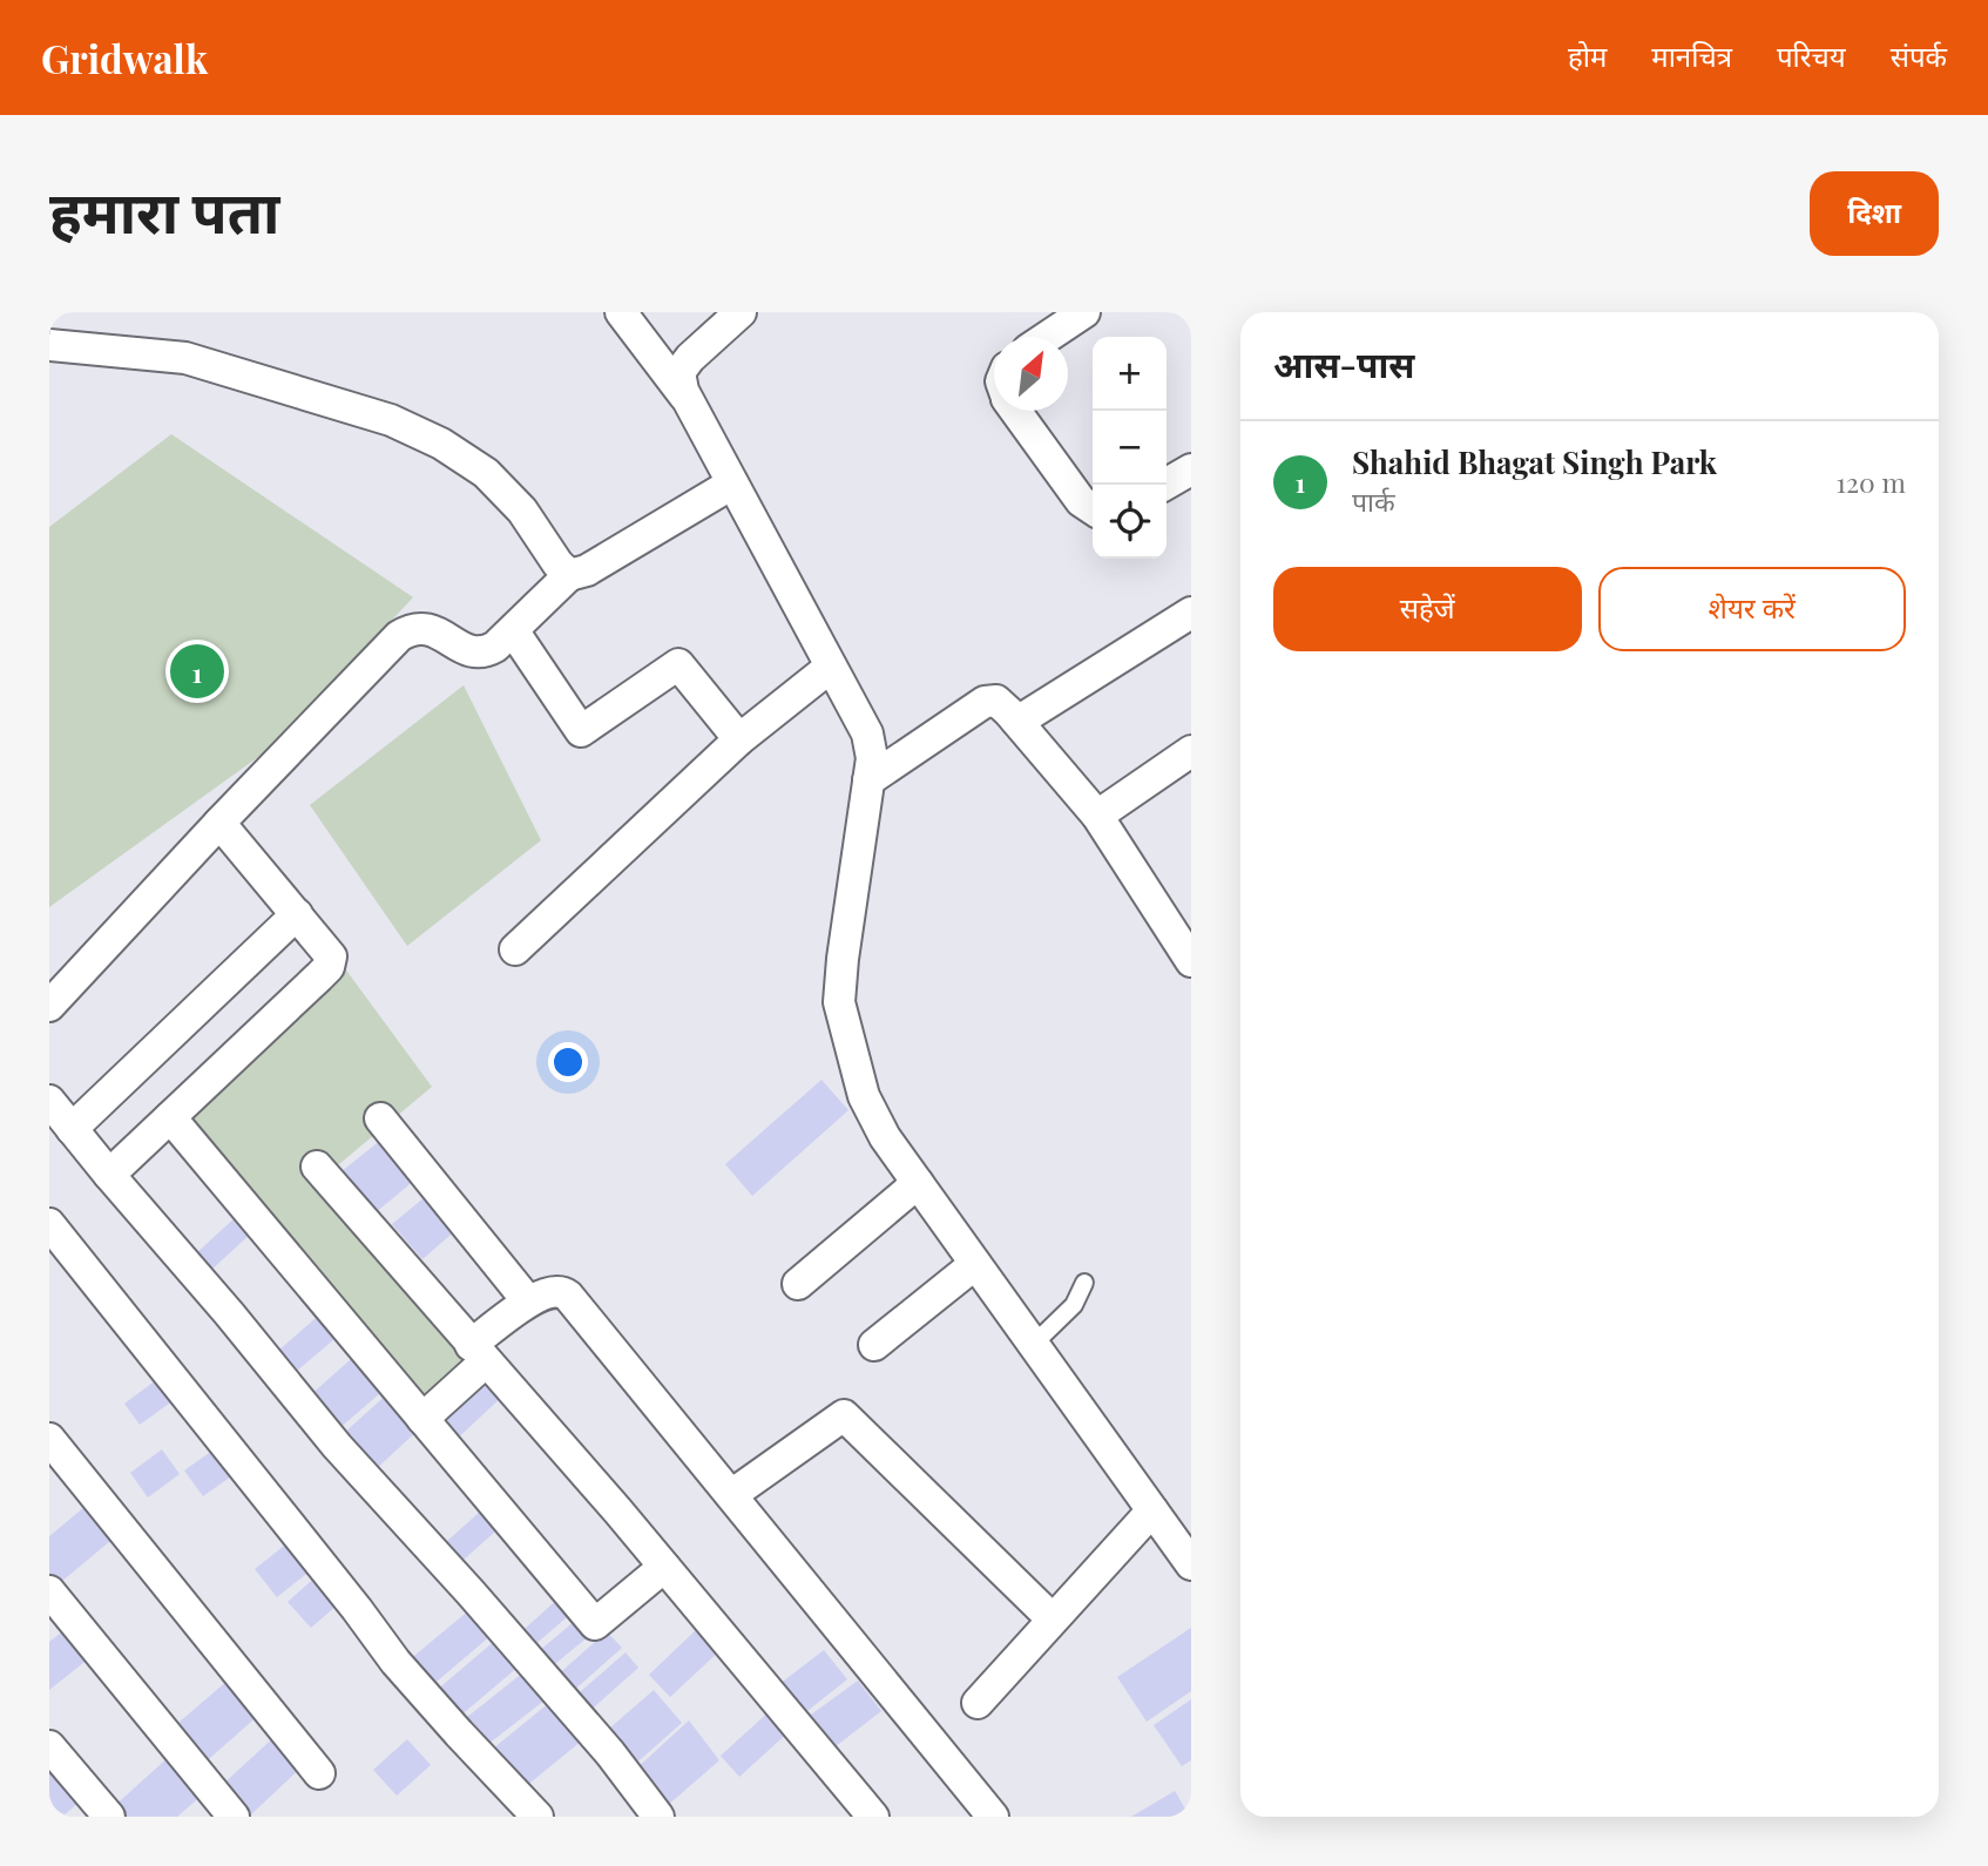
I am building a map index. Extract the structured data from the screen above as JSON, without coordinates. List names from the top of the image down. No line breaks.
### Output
{"north":"top right","page":{"header":"Gridwalk","nav":["होम","मानचित्र","परिचय","संपर्क"],"title":"हमारा पता","buttons":["दिशा",["सहेजें","शेयर करें"]],"heading":"आस-पास","map_buttons":["+","−"],"list":[{"mark":"1","name":"Shahid Bhagat Singh Park","note":"पार्क","value":"120 m"}],"pins":"1"}}
